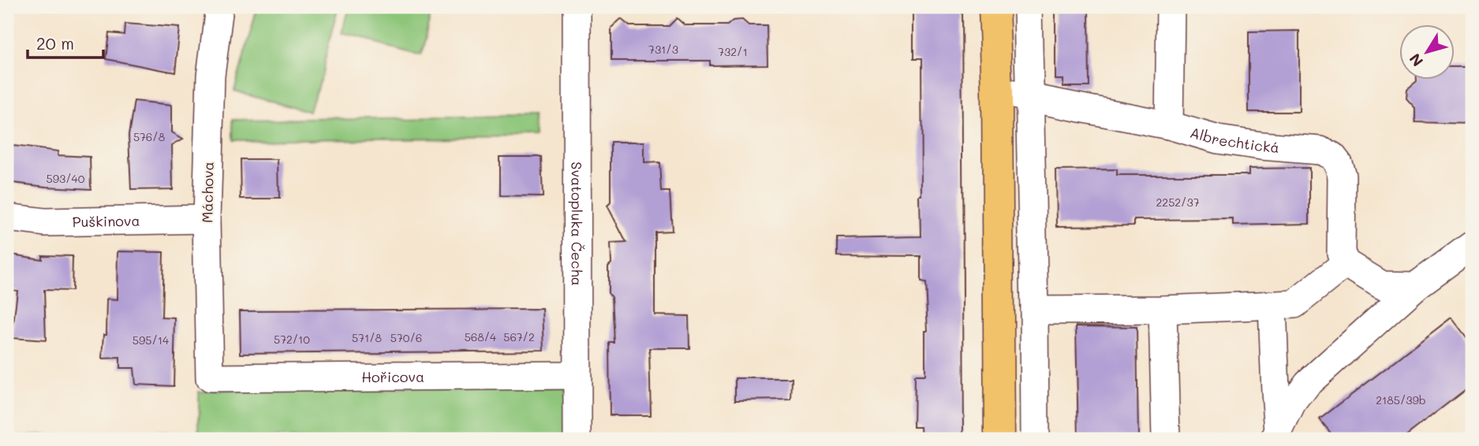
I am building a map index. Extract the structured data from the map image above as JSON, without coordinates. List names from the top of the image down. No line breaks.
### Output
{"streets":{"street":["Albrechtická","Máchova","Puškinova","Svatopluka Čecha","Hořicova"]},"crossings":[["Máchova","Puškinova"],["Máchova","Hořicova"],["Svatopluka Čecha","Hořicova"]],"house_numbers":["731/3","732/1","576/8","593/40","2252/37","568/4","567/2","571/8","570/6","572/10","595/14","2185/39b"],"scale_bar":"20 m","north":"bottom left"}
